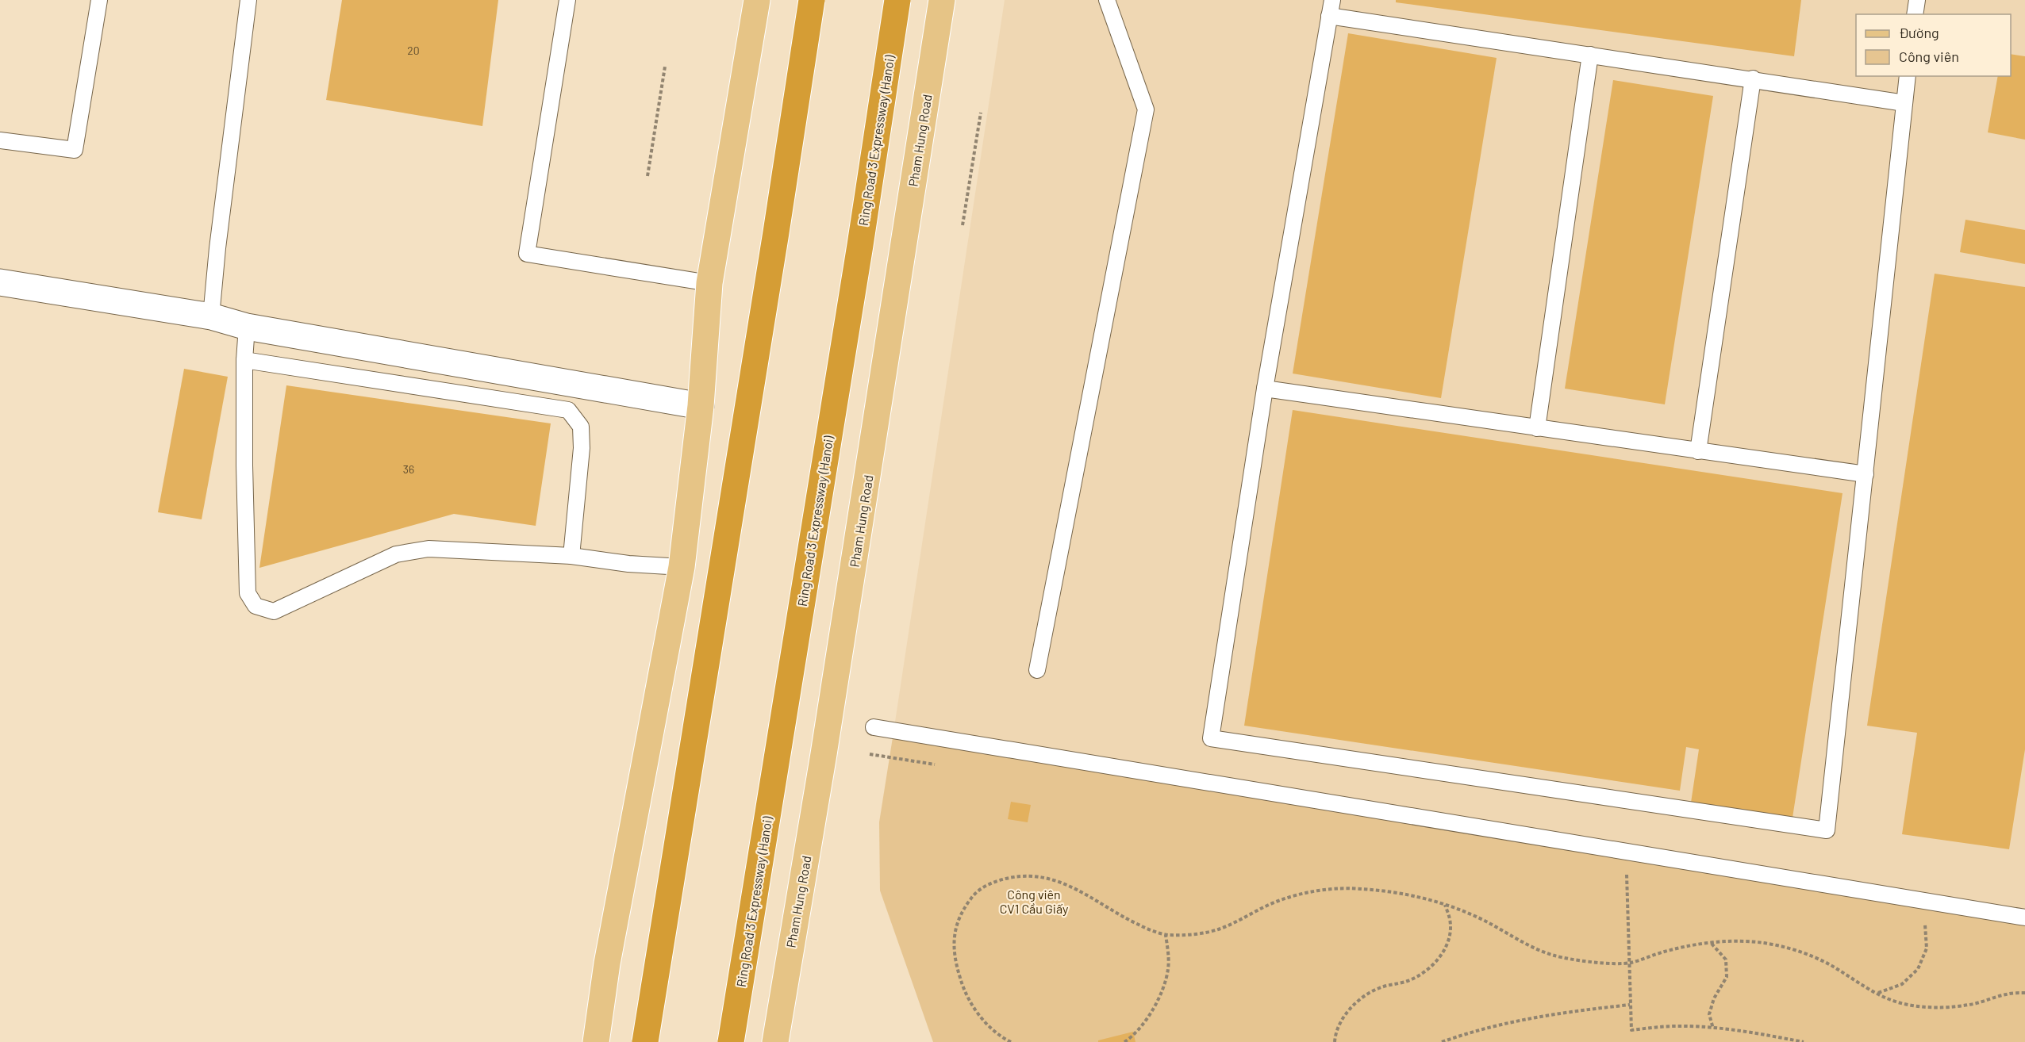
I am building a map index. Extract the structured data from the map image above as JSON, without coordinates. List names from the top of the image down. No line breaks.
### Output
{"streets":{"highway":["Ring Road 3 Expressway (Hanoi)"],"main road":["Pham Hung Road"]},"parks":["Công viên CV1 Cầu Giấy"],"house_numbers":["20","36"],"legend":["Đường","Công viên"]}
